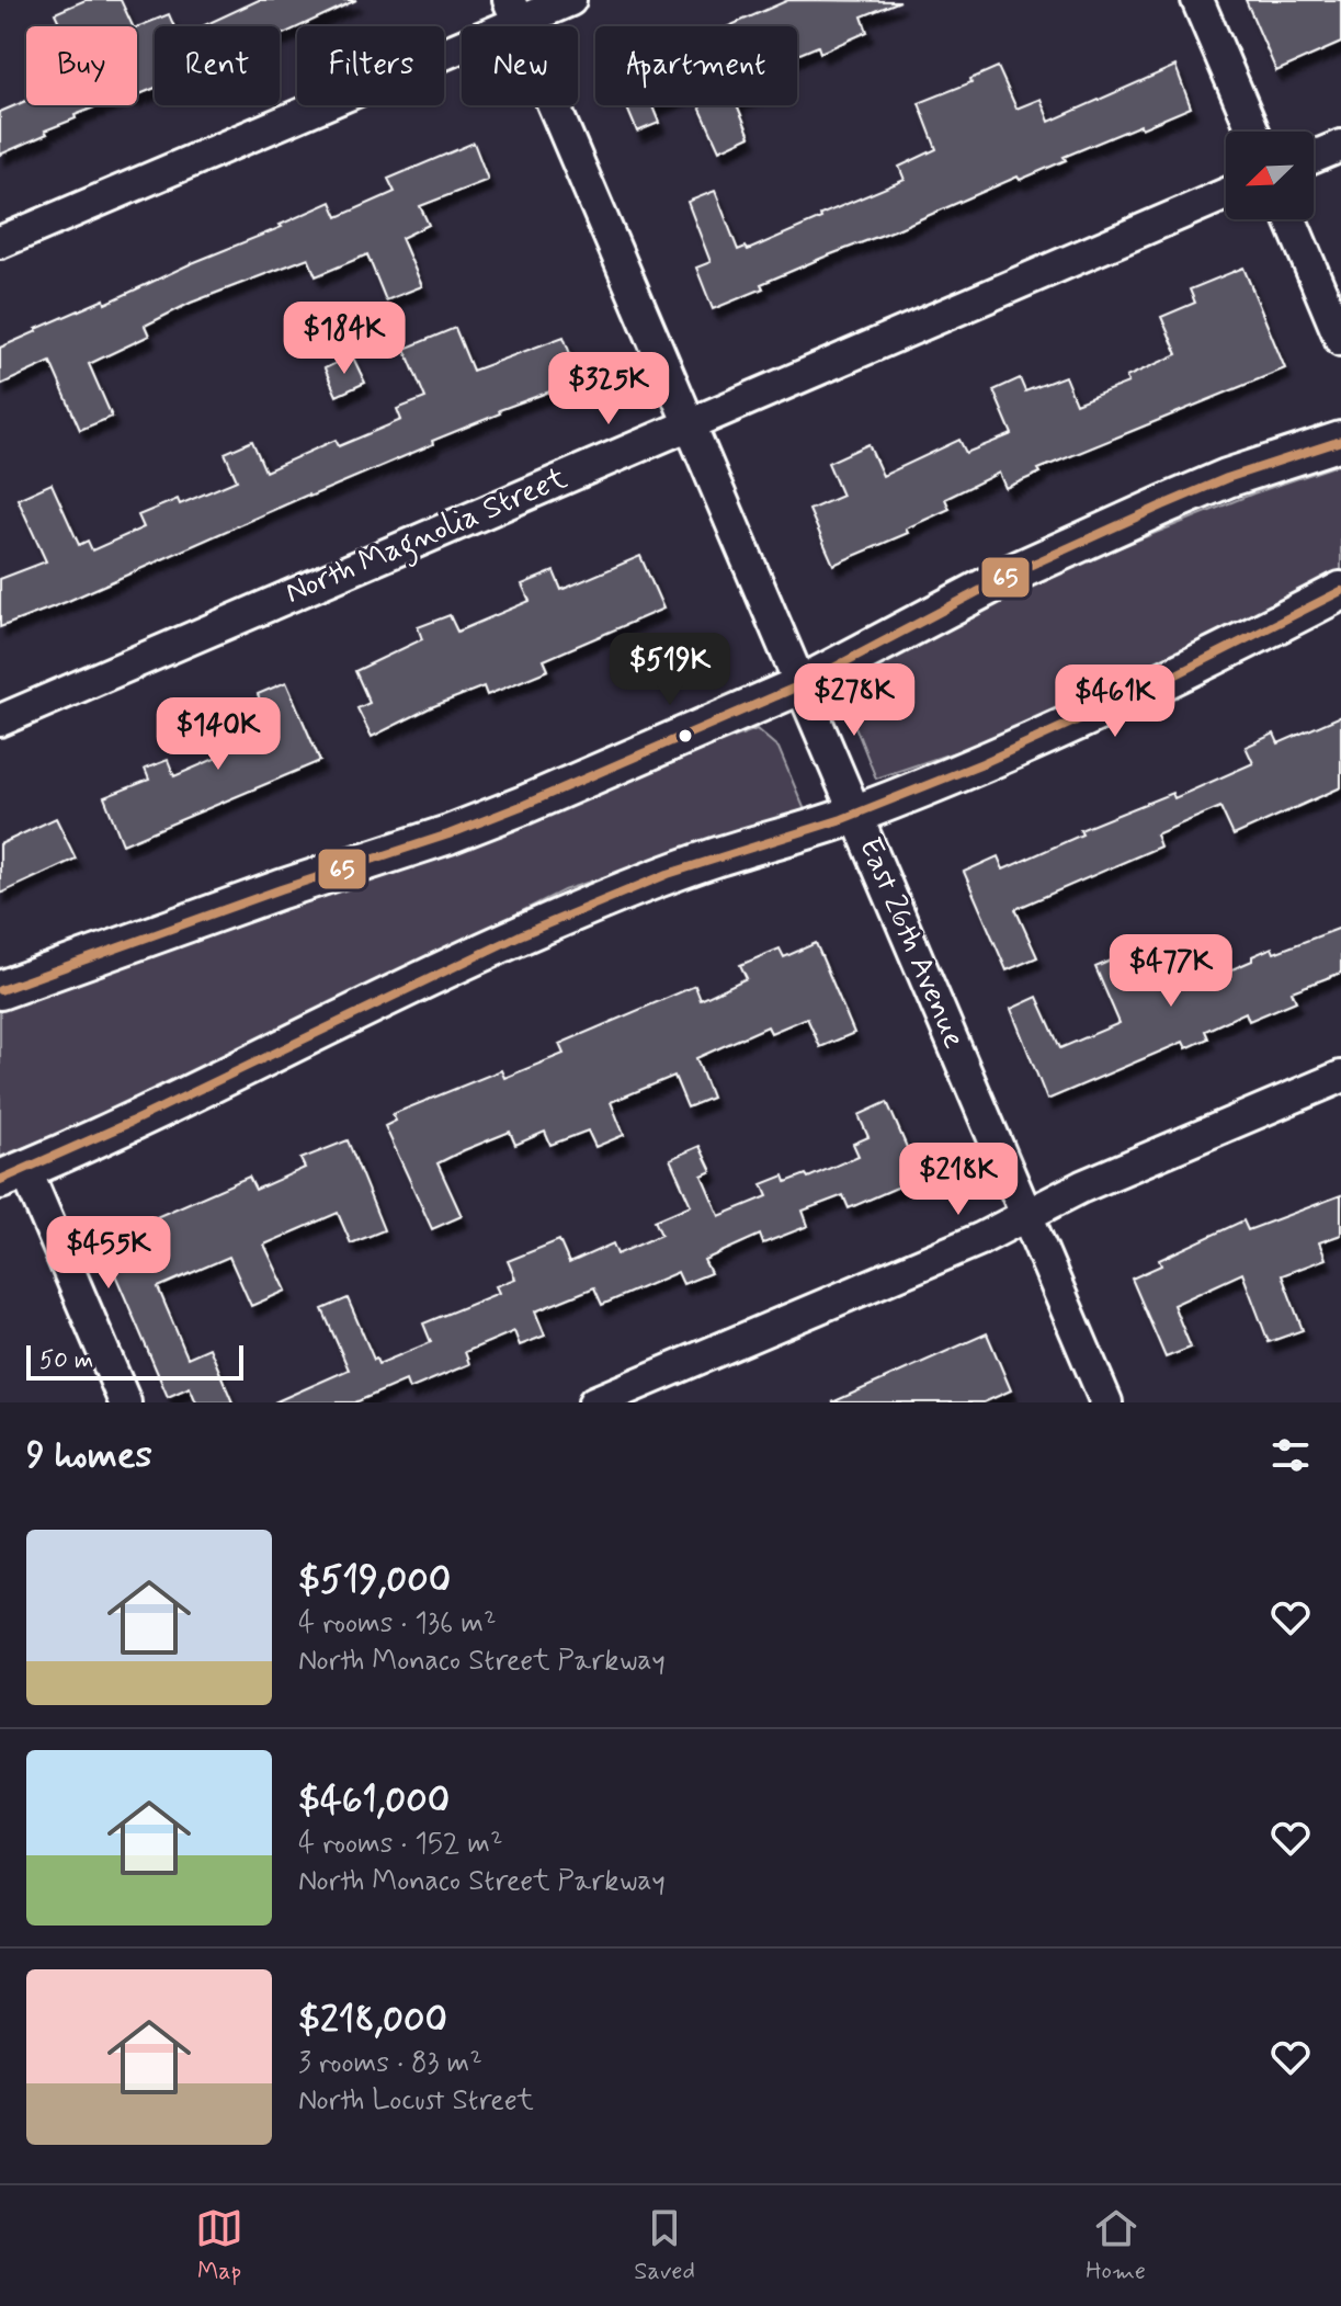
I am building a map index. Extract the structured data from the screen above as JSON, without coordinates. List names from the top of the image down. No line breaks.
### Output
{"streets":{"street":["North Magnolia Street","East 26th Avenue"]},"crossings":[["North Magnolia Street","East 26th Avenue"]],"lines":["transit line 65"],"scale_bar":"50 m","north":"bottom left","page":{"chip":["Buy","Rent","Filters","New","Apartment"],"price":["$184K","$325K","$519K","$278K","$461K","$140K","$477K","$218K","$455K"],"scale":"50 m","heading":"9 homes","list":[{"name":"$519,000","note":"4 rooms · 136 m² · North Monaco Street Parkway"},{"name":"$461,000","note":"4 rooms · 152 m² · North Monaco Street Parkway"},{"name":"$218,000","note":"3 rooms · 83 m² · North Locust Street"}],"tabs":["Map","Saved","Home"]}}
